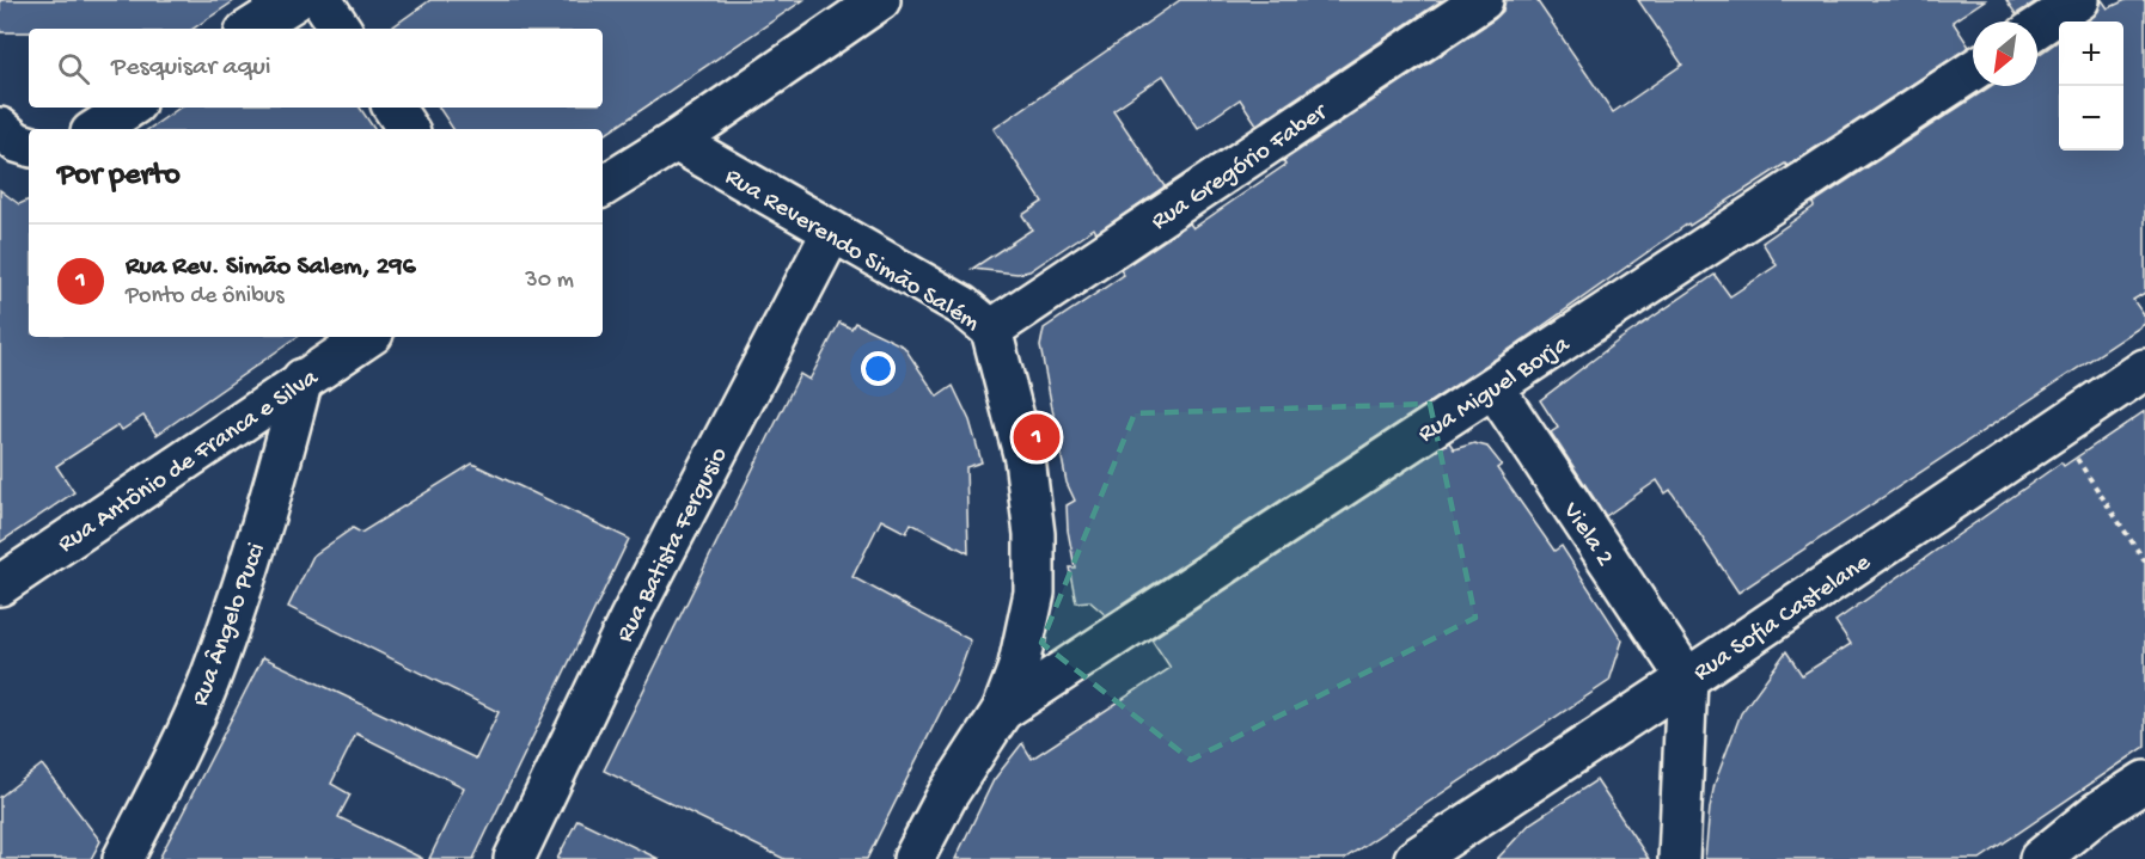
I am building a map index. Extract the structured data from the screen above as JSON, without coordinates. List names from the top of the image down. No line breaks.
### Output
{"streets":{"street":["Rua Gregório Faber","Rua Reverendo Simão Salém","Rua Miguel Borja","Rua Antônio de Franca e Silva","Viela 2","Rua Batista Fergusio","Rua Sofia Castelane","Rua Ângelo Pucci"]},"crossings":[["Rua Gregório Faber","Rua Reverendo Simão Salém"],["Rua Reverendo Simão Salém","Rua Miguel Borja"],["Rua Reverendo Simão Salém","Rua Batista Fergusio"],["Rua Miguel Borja","Viela 2"],["Rua Antônio de Franca e Silva","Rua Ângelo Pucci"],["Viela 2","Rua Sofia Castelane"]],"north":"bottom left","page":{"map_buttons":["+","−"],"search":"Pesquisar aqui","heading":"Por perto","list":[{"mark":"1","name":"Rua Rev. Simão Salem, 296","note":"Ponto de ônibus","value":"30 m"}],"pins":"1"}}
